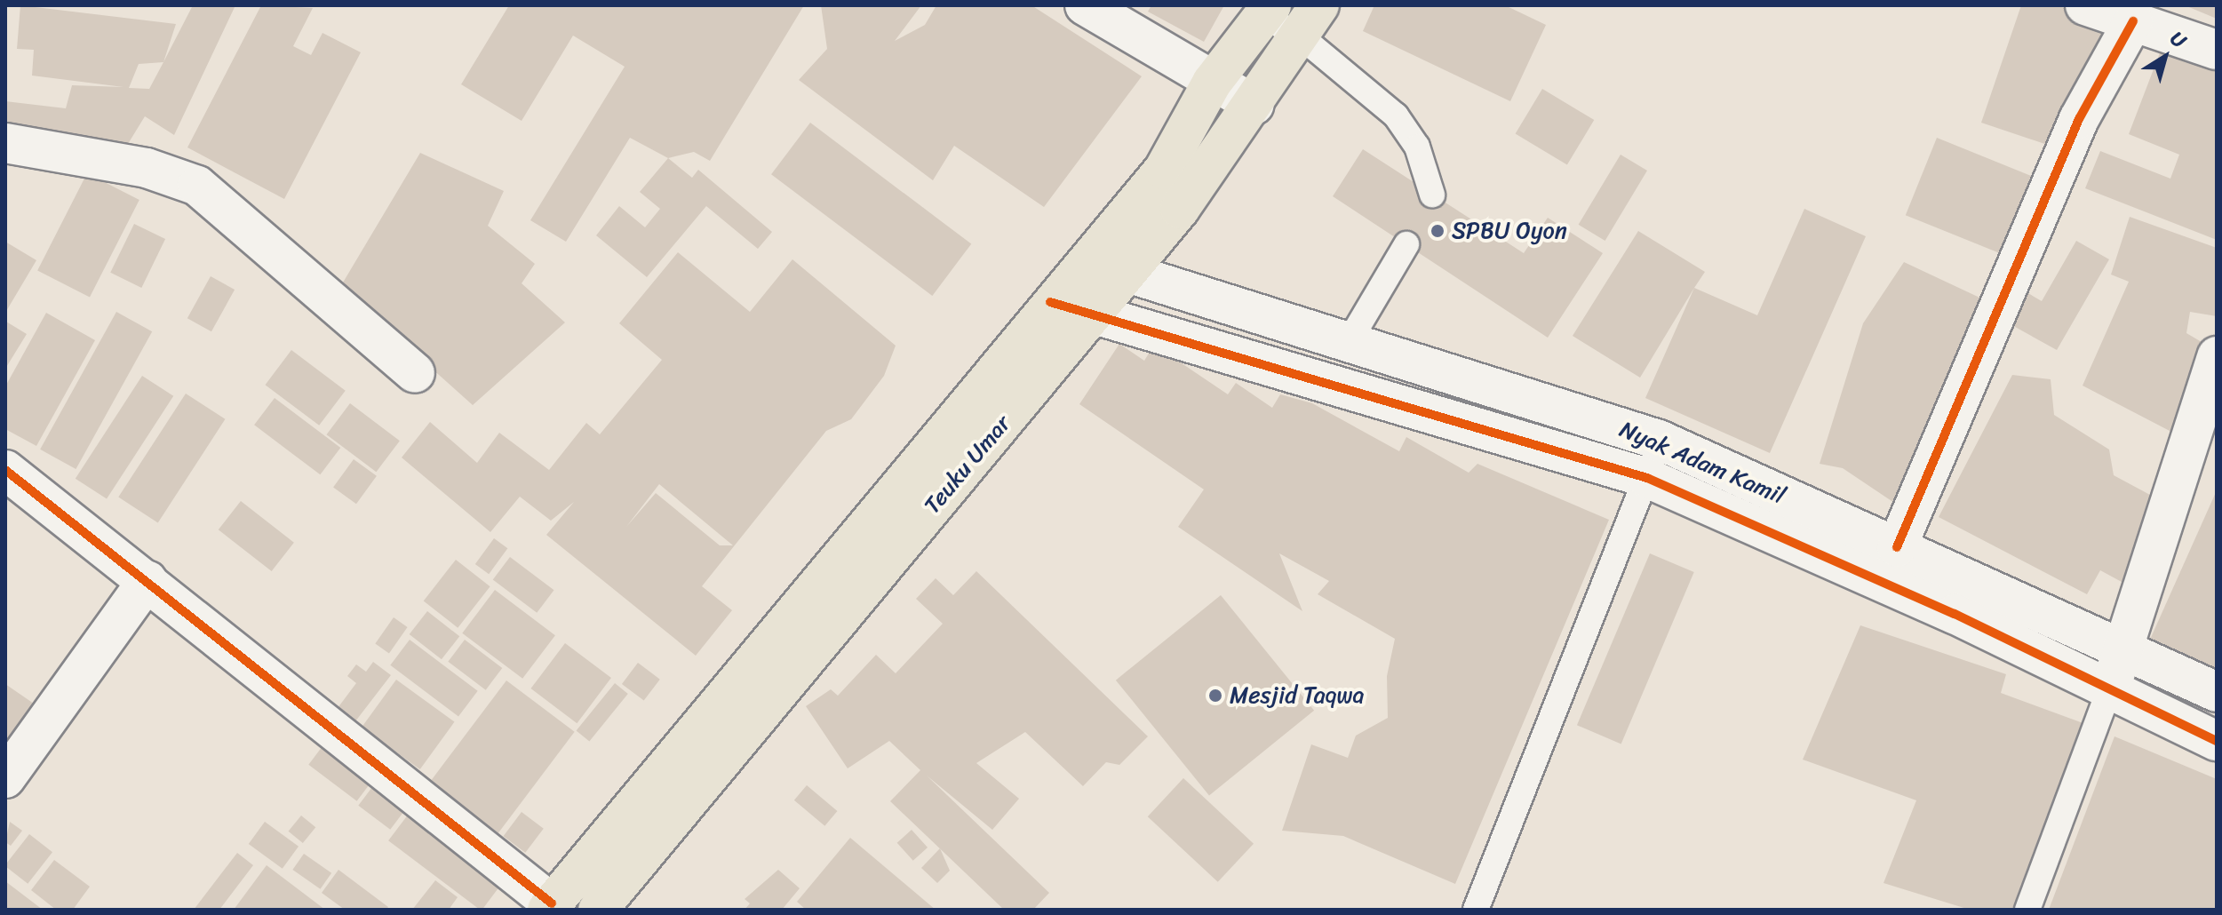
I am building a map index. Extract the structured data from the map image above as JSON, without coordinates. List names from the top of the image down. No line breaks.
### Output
{"streets":{"highway":["Teuku Umar"],"street":["Nyak Adam Kamil"]},"crossings":[["Nyak Adam Kamil","Teuku Umar"]],"places":["SPBU Oyon","Mesjid Taqwa"],"north":"top right"}
